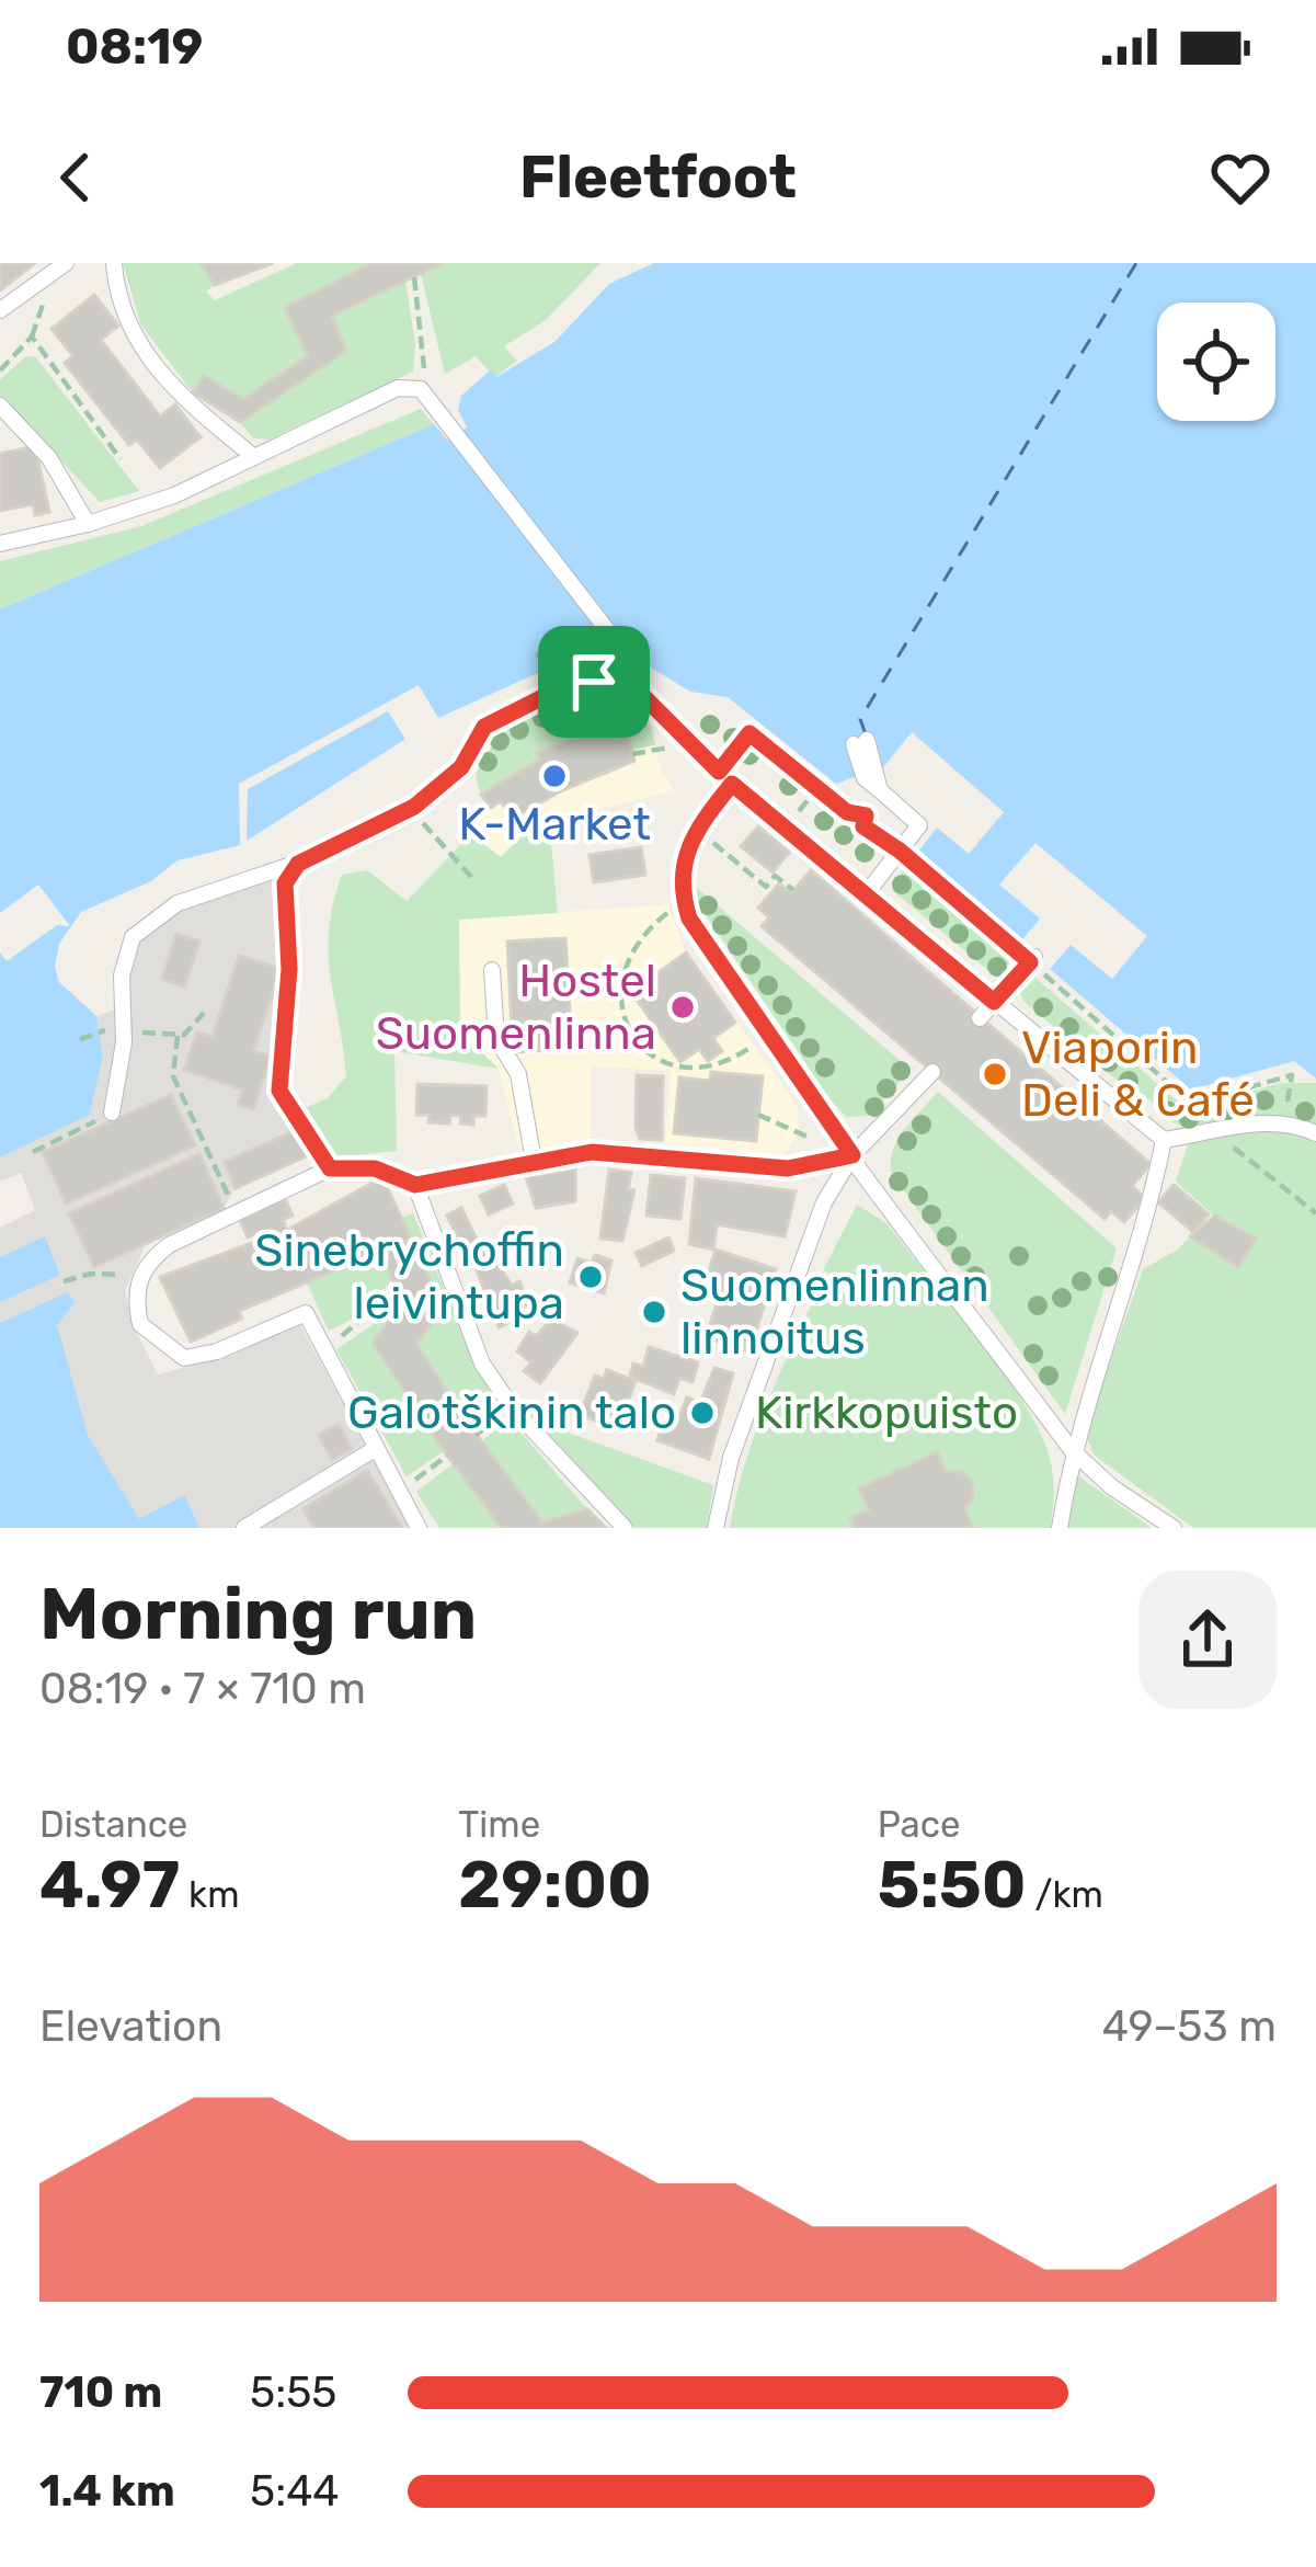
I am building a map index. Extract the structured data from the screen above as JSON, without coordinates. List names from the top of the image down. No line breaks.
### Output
{"parks":["Kirkkopuisto"],"places":["K-Market","Hostel Suomenlinna","Viaporin Deli & Café","Sinebrychoffin leivintupa","Suomenlinnan linnoitus","Galotškinin talo"],"page":{"status":"08:19","header":"Fleetfoot","heading":["Morning run","08:19 · 7 × 710 m"],"stats":[["Distance","4.97 km"],["Time","29:00"],["Pace","5:50 /km"]],"chart":["Elevation","49–53 m"],"list":[{"name":"710 m","note":"5:55"},{"name":"1.4 km","note":"5:44"}]}}
